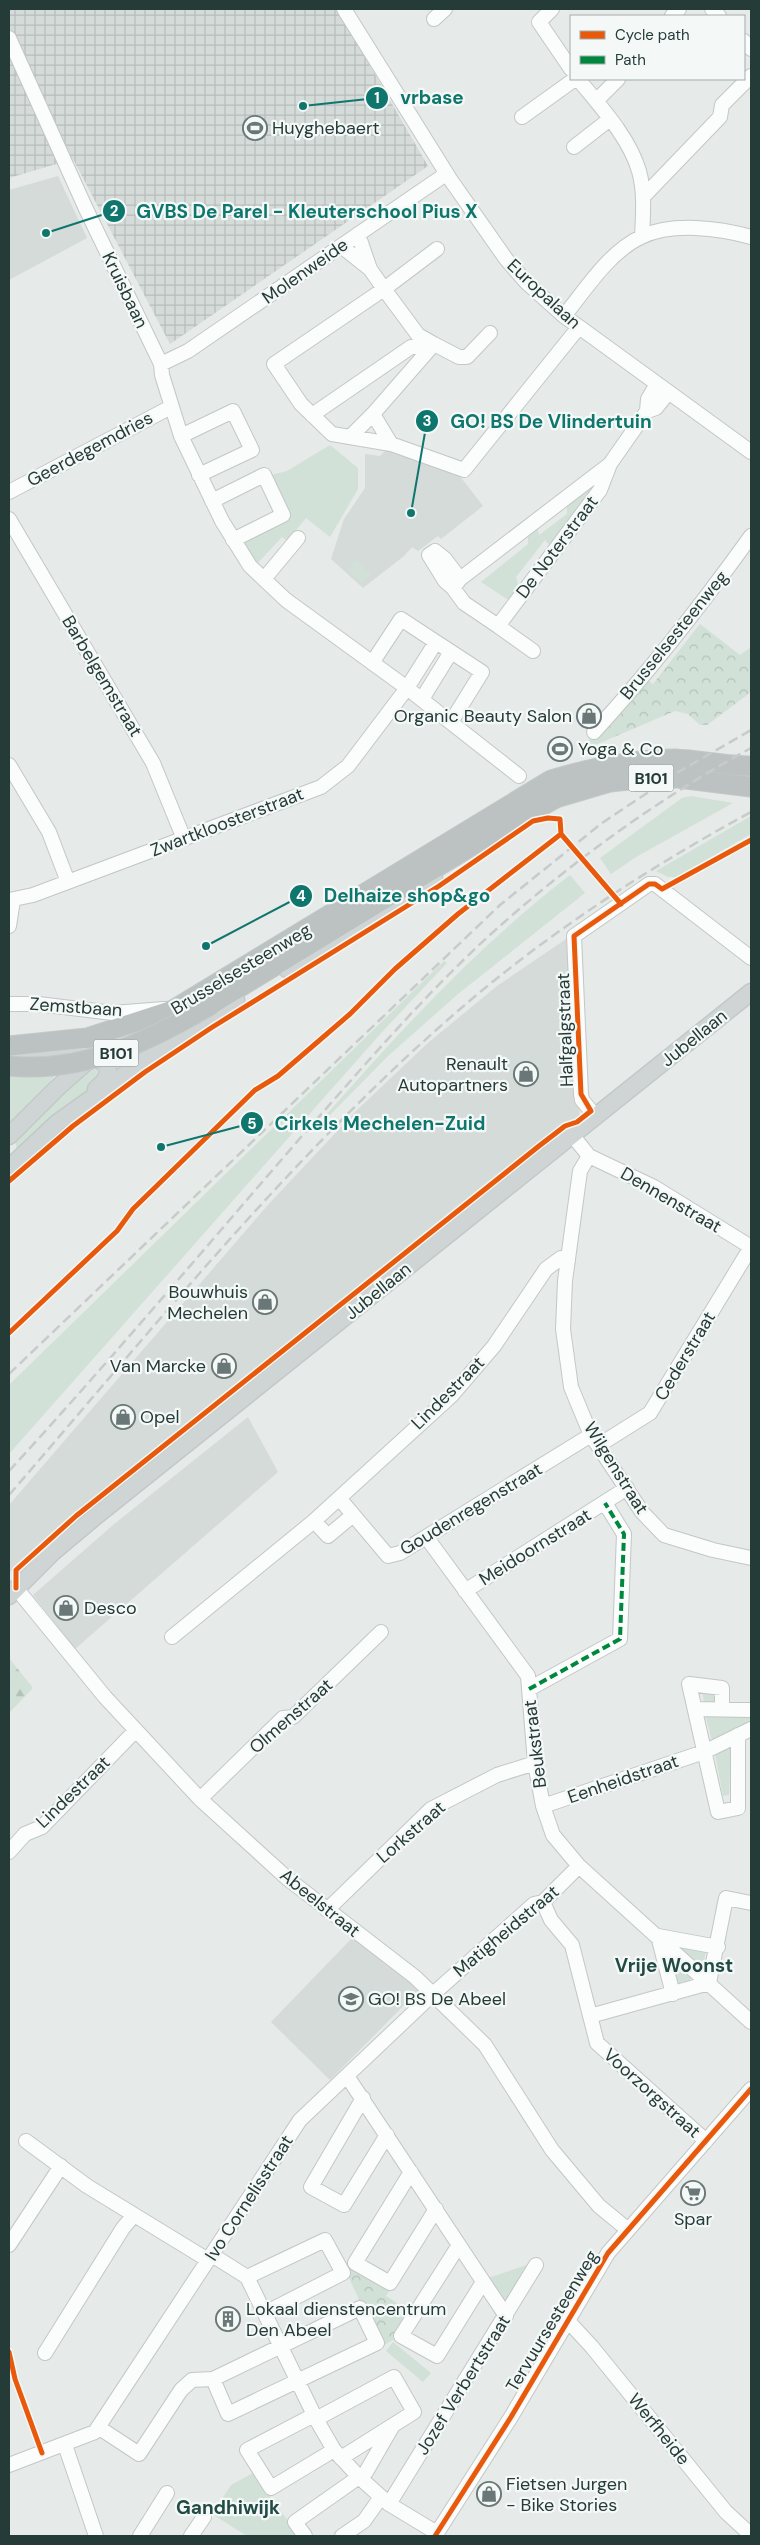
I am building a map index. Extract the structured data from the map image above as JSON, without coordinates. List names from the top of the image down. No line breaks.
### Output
{"streets":{"highway":["Brusselsesteenweg","B101"],"main road":["Jubellaan"],"street":["Molenweide","Kruisbaan","Europalaan","Geerdegemdries","De Noterstraat","Barbelgemstraat","Zwartkloosterstraat","Zemstbaan","Halfgalgstraat","Dennenstraat","Cederstraat","Lindestraat","Wilgenstraat","Goudenregenstraat","Meidoornstraat","Olmenstraat","Beukstraat","Eenheidstraat","Lorkstraat","Abeelstraat","Matigheidstraat","Voorzorgstraat","Ivo Cornelisstraat","Tervuursesteenweg","Jozef Verbertstraat","Werfheide"]},"crossings":[["Molenweide","Kruisbaan"],["Molenweide","Europalaan"],["Kruisbaan","Geerdegemdries"],["Kruisbaan","Zwartkloosterstraat"],["Europalaan","De Noterstraat"],["Brusselsesteenweg","B101"],["Brusselsesteenweg","Zemstbaan"],["Barbelgemstraat","Zwartkloosterstraat"],["B101","Zemstbaan"],["Halfgalgstraat","Jubellaan"],["Jubellaan","Abeelstraat"],["Dennenstraat","Cederstraat"],["Dennenstraat","Wilgenstraat"],["Cederstraat","Wilgenstraat"],["Cederstraat","Goudenregenstraat"],["Lindestraat","Wilgenstraat"],["Lindestraat","Goudenregenstraat"],["Lindestraat","Abeelstraat"],["Wilgenstraat","Goudenregenstraat"],["Wilgenstraat","Meidoornstraat"],["Goudenregenstraat","Beukstraat"],["Meidoornstraat","Beukstraat"],["Olmenstraat","Abeelstraat"],["Beukstraat","Eenheidstraat"],["Beukstraat","Lorkstraat"],["Beukstraat","Matigheidstraat"],["Lorkstraat","Abeelstraat"],["Abeelstraat","Matigheidstraat"],["Abeelstraat","Ivo Cornelisstraat"],["Abeelstraat","Tervuursesteenweg"],["Matigheidstraat","Voorzorgstraat"],["Matigheidstraat","Ivo Cornelisstraat"],["Voorzorgstraat","Tervuursesteenweg"],["Tervuursesteenweg","Werfheide"]],"districts":["Vrije Woonst","Gandhiwijk"],"places":{"other":["vrbase","GVBS De Parel - Kleuterschool Pius X","GO! BS De Vlindertuin","Delhaize shop&go","Cirkels Mechelen-Zuid"],"sports":["Huyghebaert","Yoga & Co"],"shop":["Organic Beauty Salon","Renault Autopartners","Bouwhuis Mechelen","Van Marcke","Opel","Desco","Fietsen Jurgen - Bike Stories"],"school or university":["GO! BS De Abeel"],"supermarket":["Spar"],"building":["Lokaal dienstencentrum Den Abeel"]},"legend":["Cycle path","Path"]}
